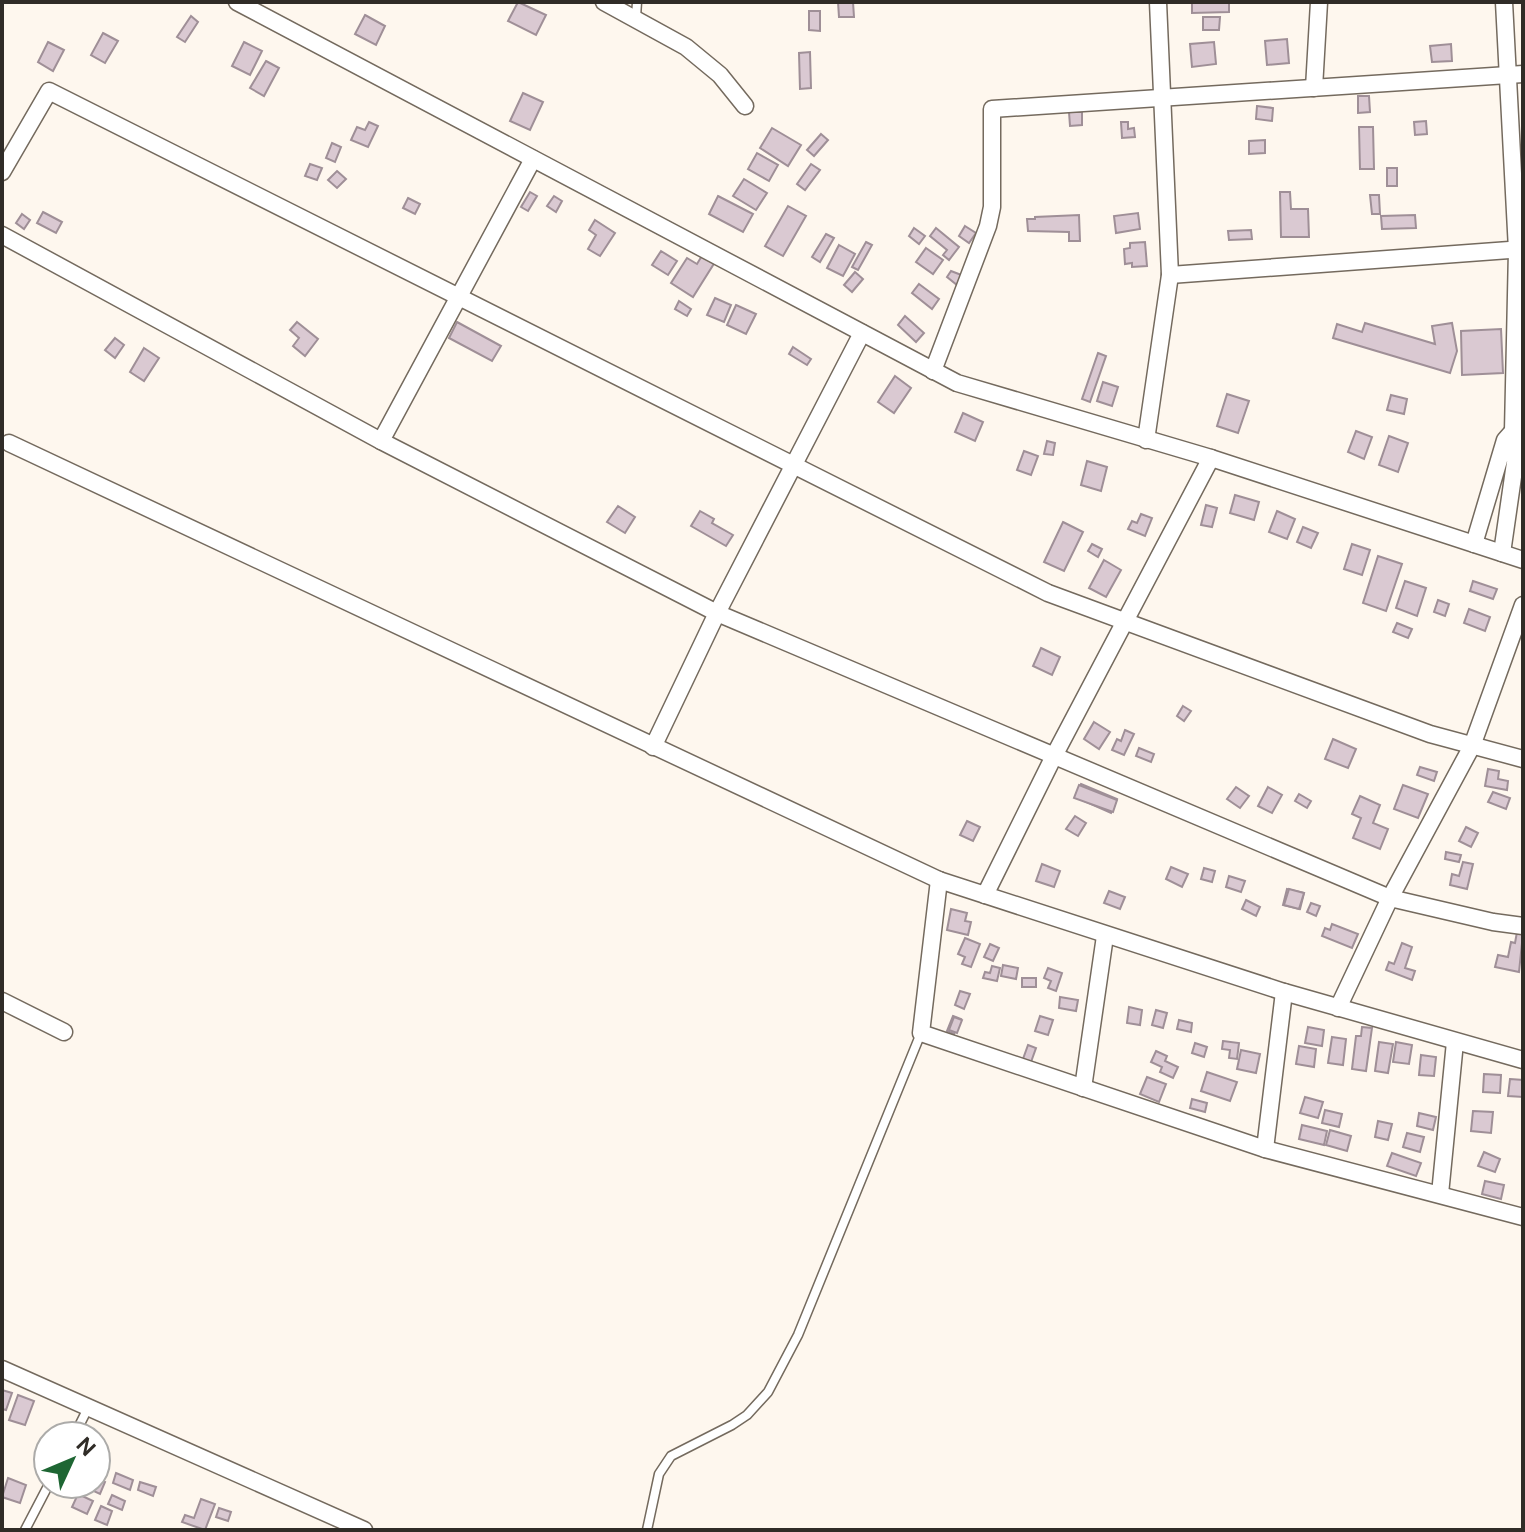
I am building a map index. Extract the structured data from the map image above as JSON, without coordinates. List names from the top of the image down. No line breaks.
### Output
{"north":"top right"}
